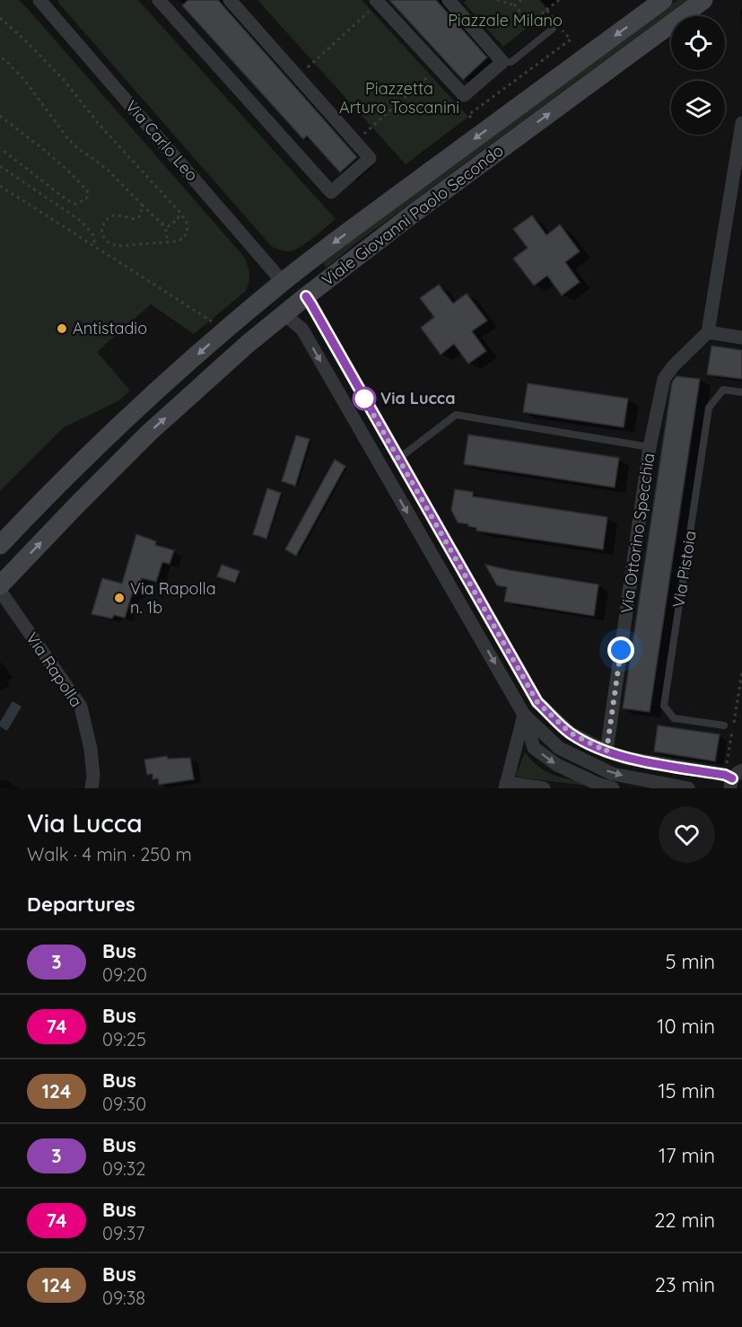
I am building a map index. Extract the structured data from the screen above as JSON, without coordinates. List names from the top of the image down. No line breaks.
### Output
{"streets":{"main road":["Viale Giovanni Paolo Secondo"],"street":["Via Carlo Leo","Via Ottorino Specchia","Via Rapolla"],"lane":["Via Pistoia"]},"crossings":[["Via Carlo Leo","Viale Giovanni Paolo Secondo"]],"parks":["Piazzale Milano","Piazzetta Arturo Toscanini"],"places":["Antistadio","Via Lucca","Via Rapolla n. 1b"],"lines":["bus line 3"],"page":{"heading":[["Via Lucca","Walk · 4 min · 250 m"],"Departures"],"list":[{"mark":"3","name":"Bus","note":"09:20","value":"5 min"},{"mark":"74","name":"Bus","note":"09:25","value":"10 min"},{"mark":"124","name":"Bus","note":"09:30","value":"15 min"},{"mark":"3","name":"Bus","note":"09:32","value":"17 min"},{"mark":"74","name":"Bus","note":"09:37","value":"22 min"},{"mark":"124","name":"Bus","note":"09:38","value":"23 min"}]}}
